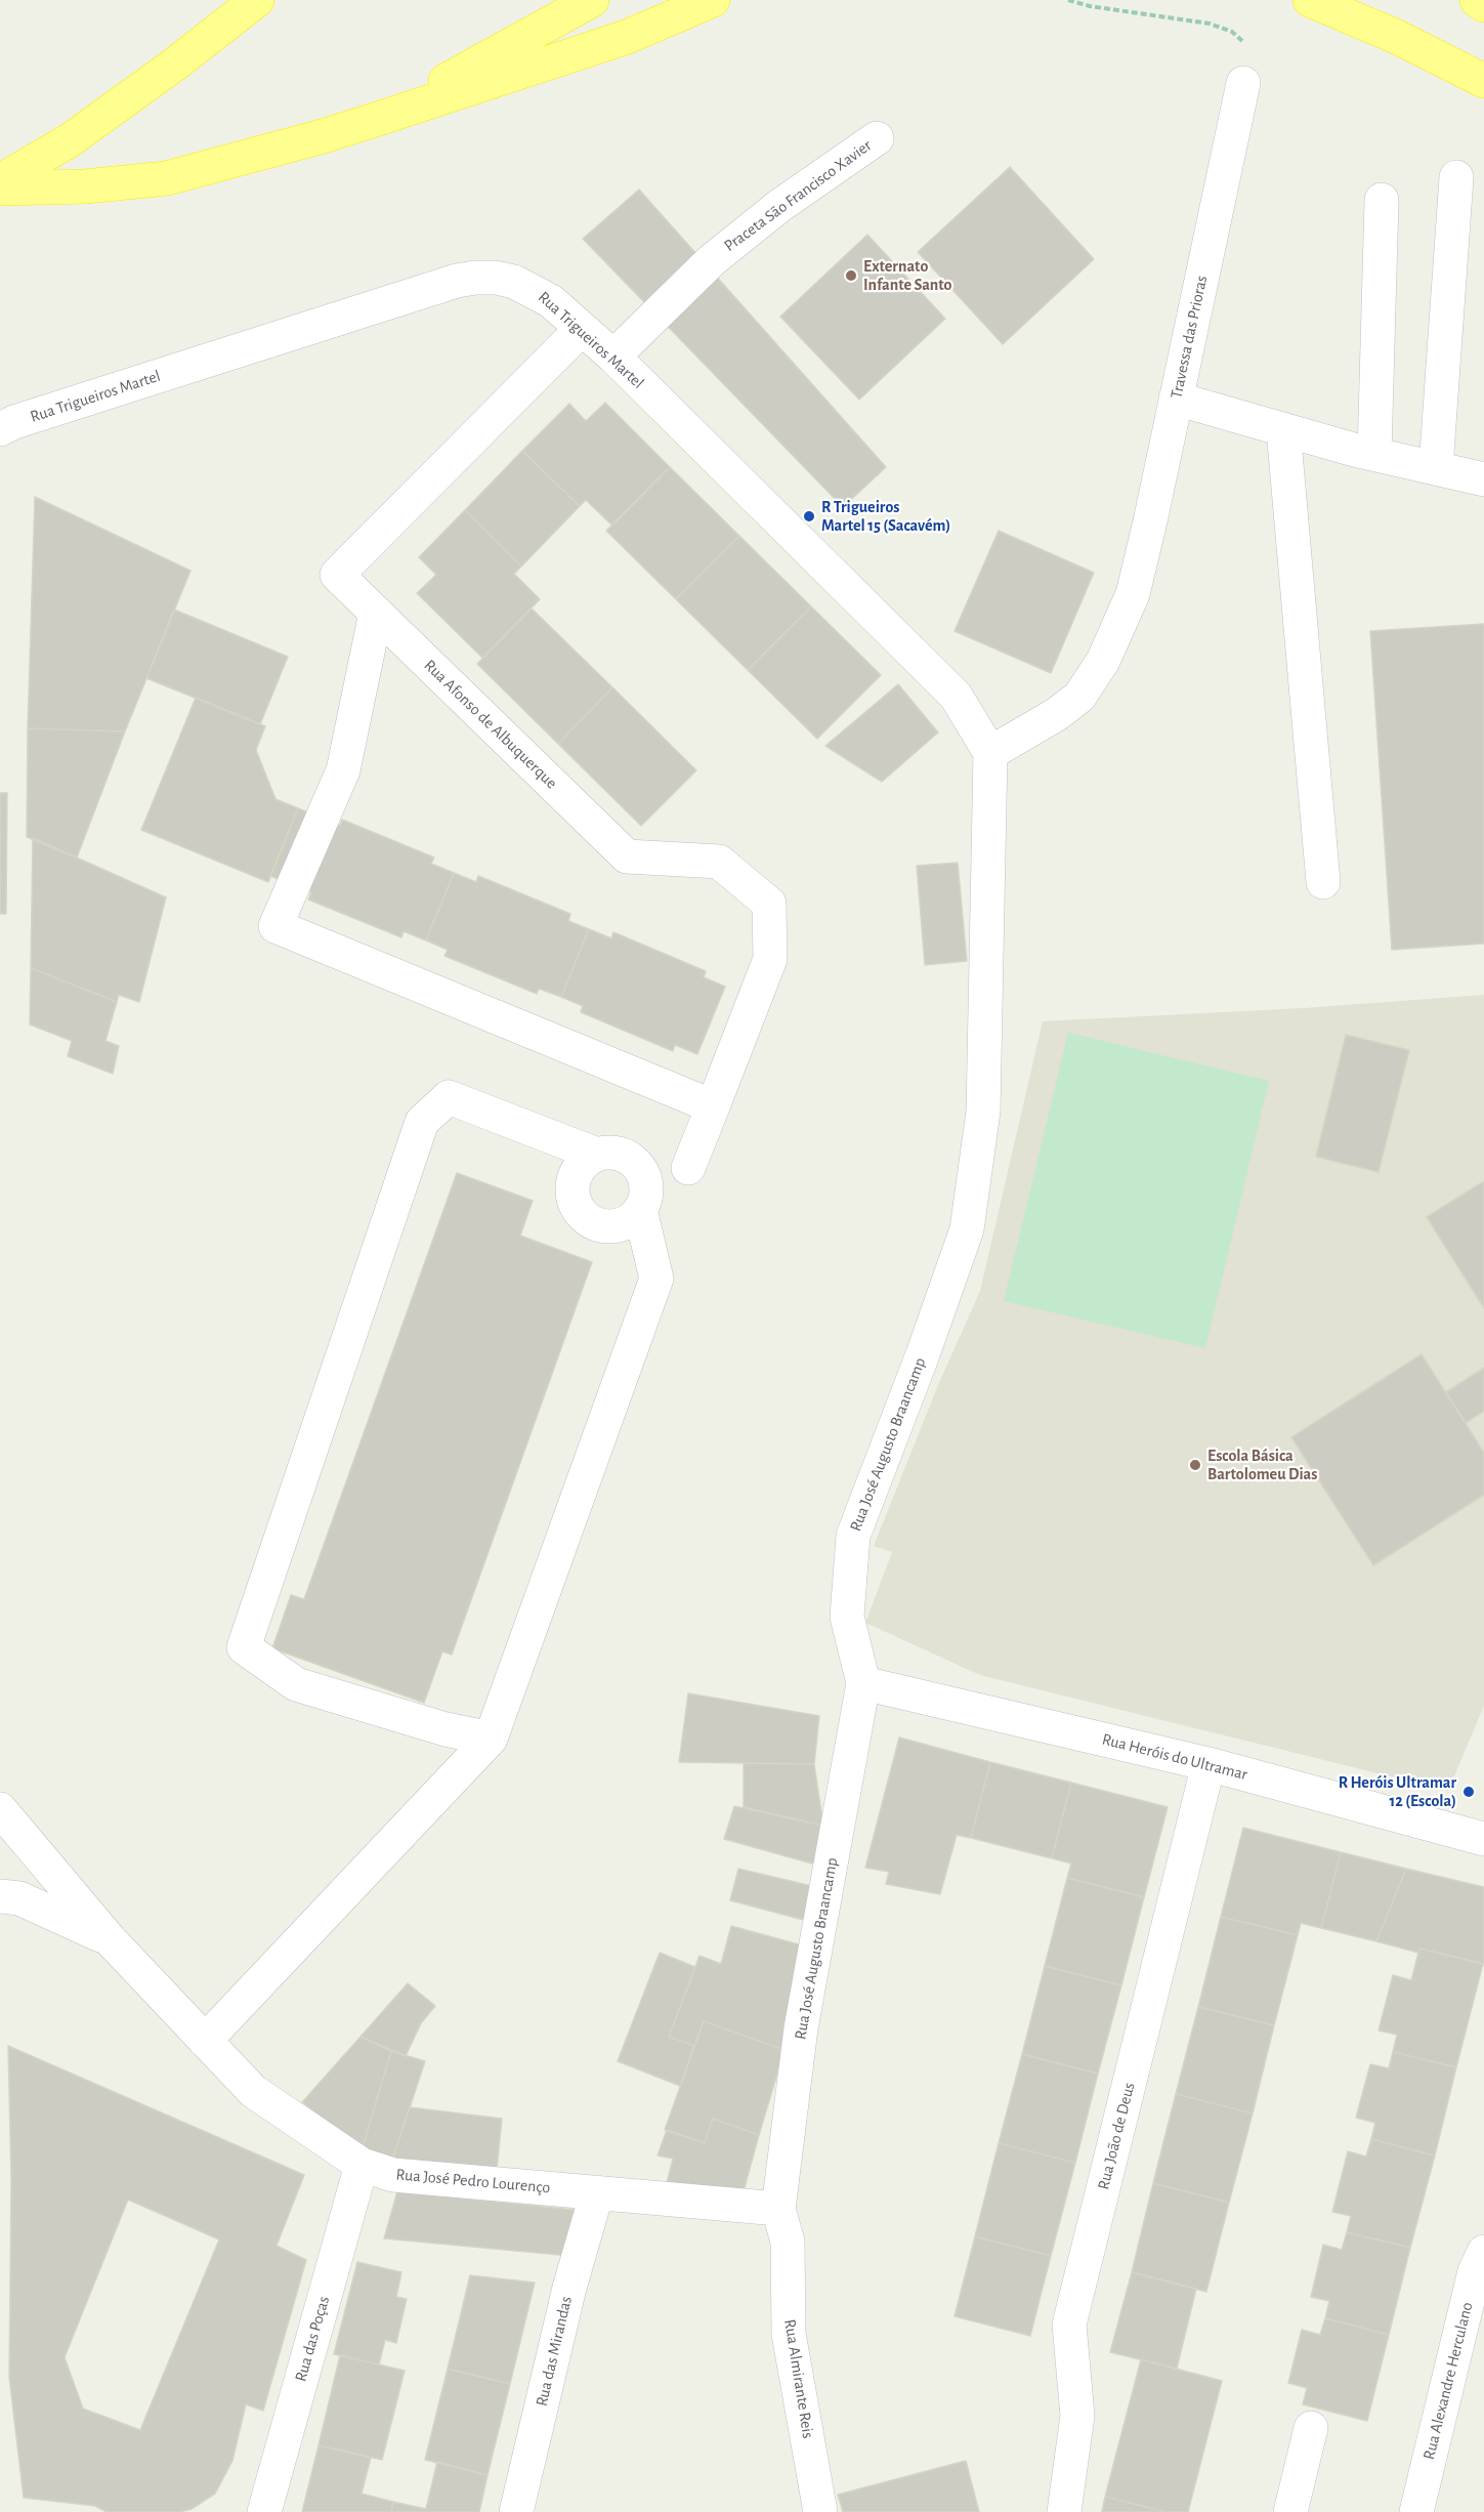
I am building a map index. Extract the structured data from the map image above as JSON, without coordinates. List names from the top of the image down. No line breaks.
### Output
{"streets":{"street":["Praceta São Francisco Xavier","Travessa das Prioras","Rua Trigueiros Martel","Rua Afonso de Albuquerque","Rua José Augusto Braancamp","Rua Heróis do Ultramar","Rua João de Deus","Rua José Pedro Lourenço","Rua das Poças","Rua das Mirandas","Rua Almirante Reis","Rua Alexandre Herculano"]},"crossings":[["Praceta São Francisco Xavier","Rua Trigueiros Martel"],["Travessa das Prioras","Rua Trigueiros Martel"],["Travessa das Prioras","Rua José Augusto Braancamp"],["Rua Trigueiros Martel","Rua Afonso de Albuquerque"],["Rua Trigueiros Martel","Rua José Augusto Braancamp"],["Rua José Augusto Braancamp","Rua Heróis do Ultramar"],["Rua José Augusto Braancamp","Rua José Pedro Lourenço"],["Rua José Augusto Braancamp","Rua Almirante Reis"],["Rua Heróis do Ultramar","Rua João de Deus"],["Rua José Pedro Lourenço","Rua das Poças"],["Rua José Pedro Lourenço","Rua das Mirandas"],["Rua José Pedro Lourenço","Rua Almirante Reis"]],"places":["Externato Infante Santo","R Trigueiros Martel 15 (Sacavém)","Escola Básica Bartolomeu Dias","R Heróis Ultramar 12 (Escola)"]}
